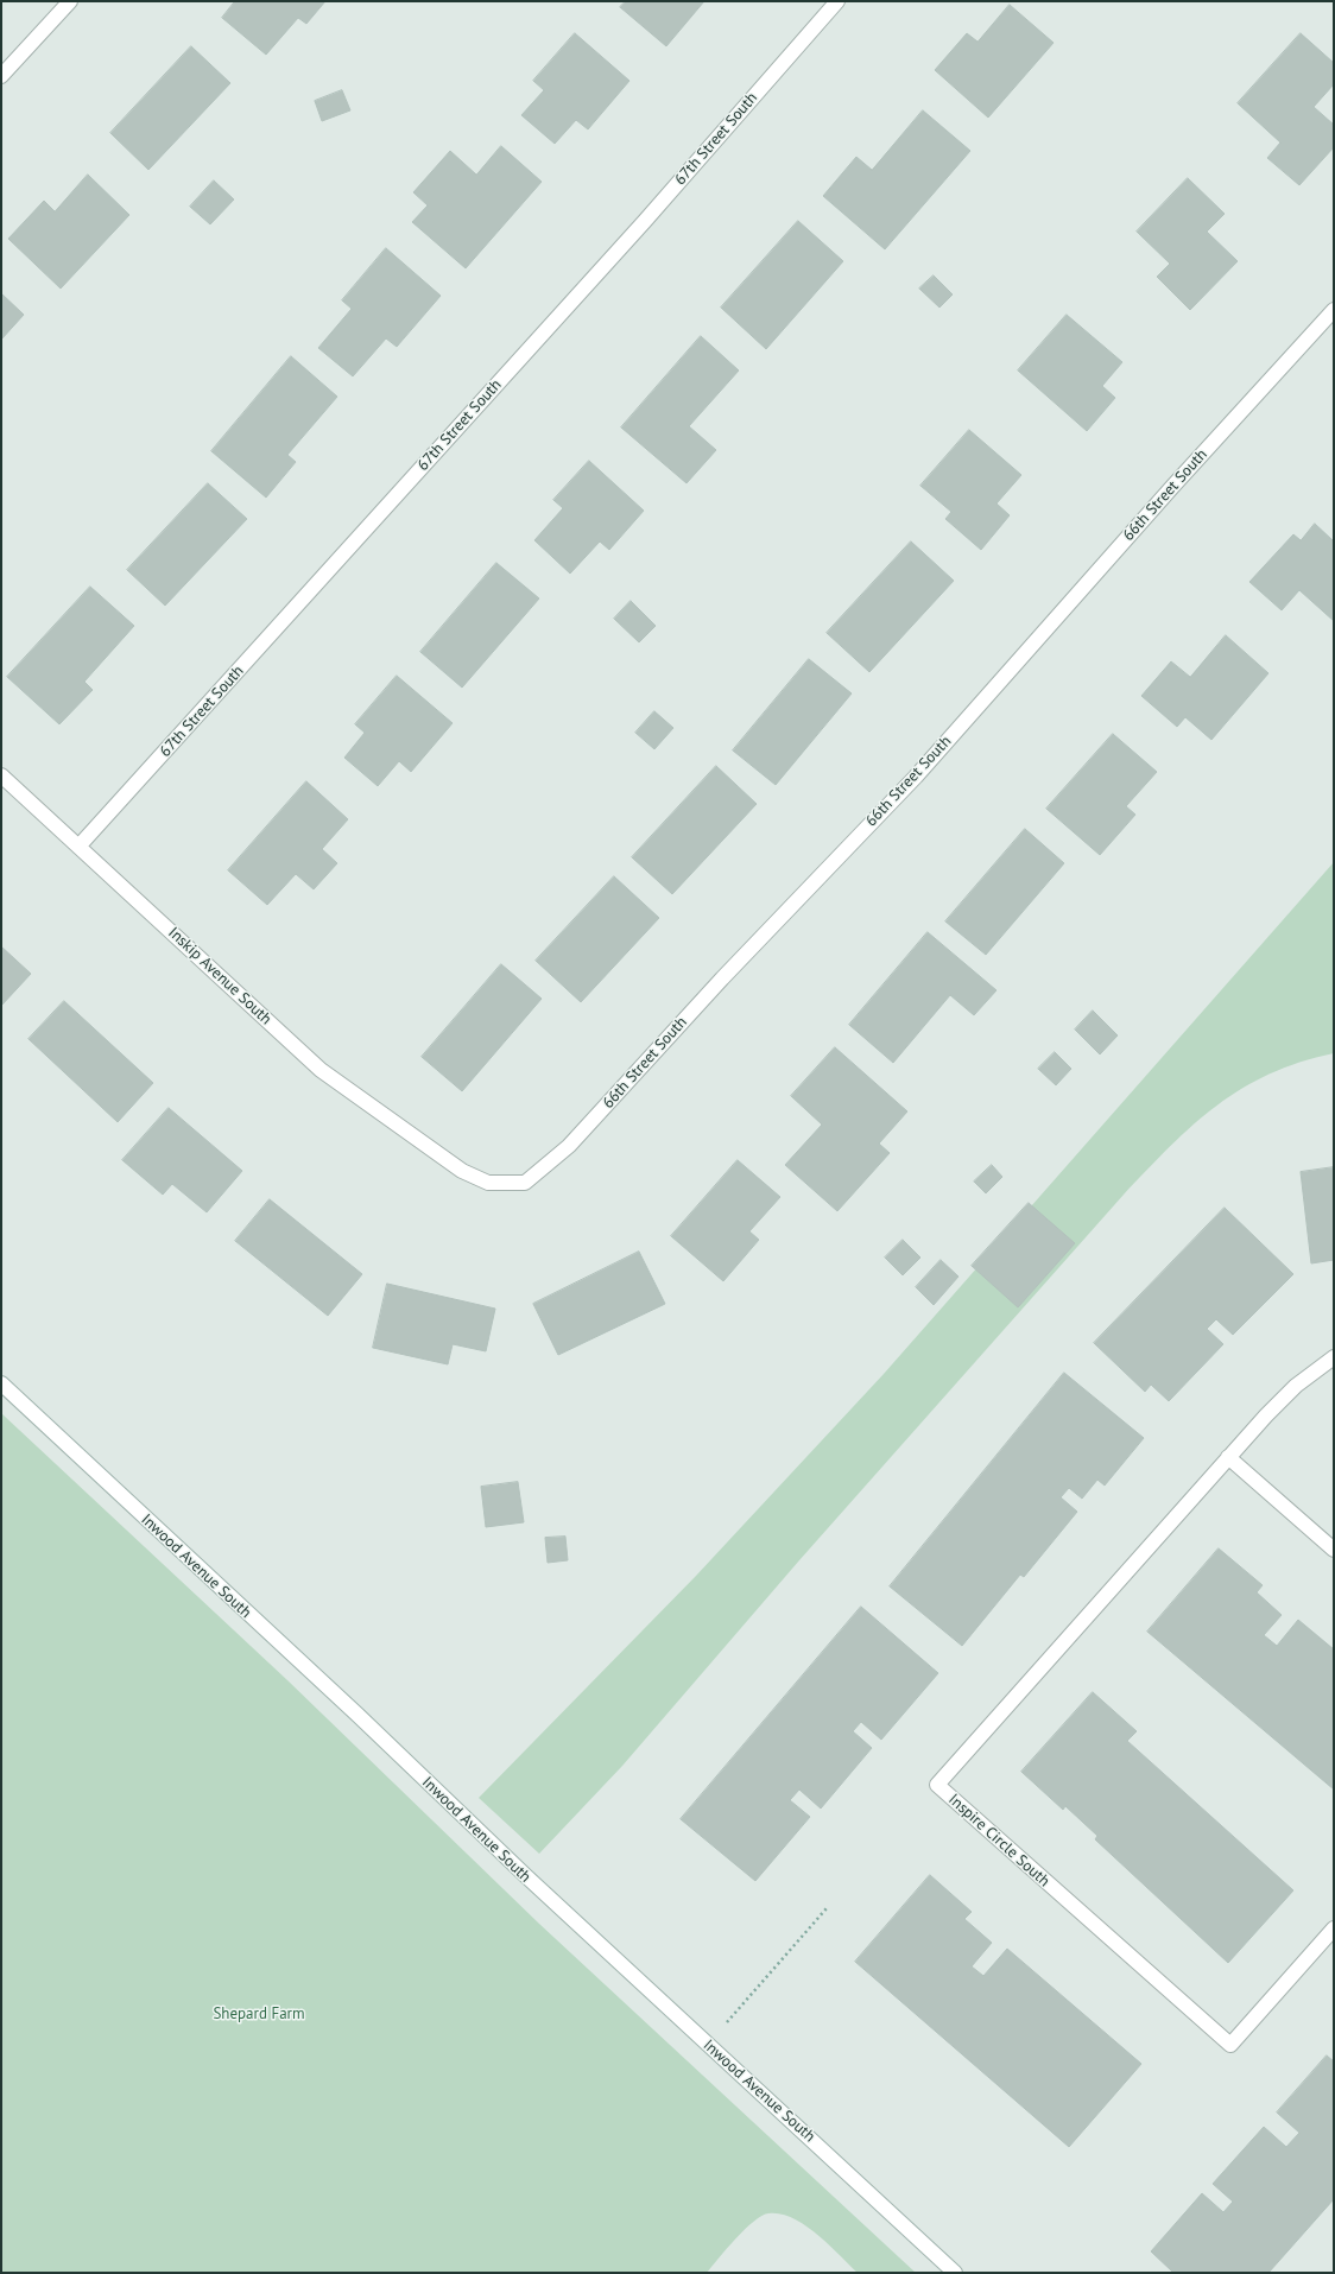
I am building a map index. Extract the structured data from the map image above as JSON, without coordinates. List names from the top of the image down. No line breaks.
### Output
{"streets":{"street":["67th Street South","66th Street South","Inskip Avenue South","Inwood Avenue South","Inspire Circle South"]},"crossings":[["67th Street South","Inskip Avenue South"],["66th Street South","Inskip Avenue South"]],"parks":["Shepard Farm"]}
